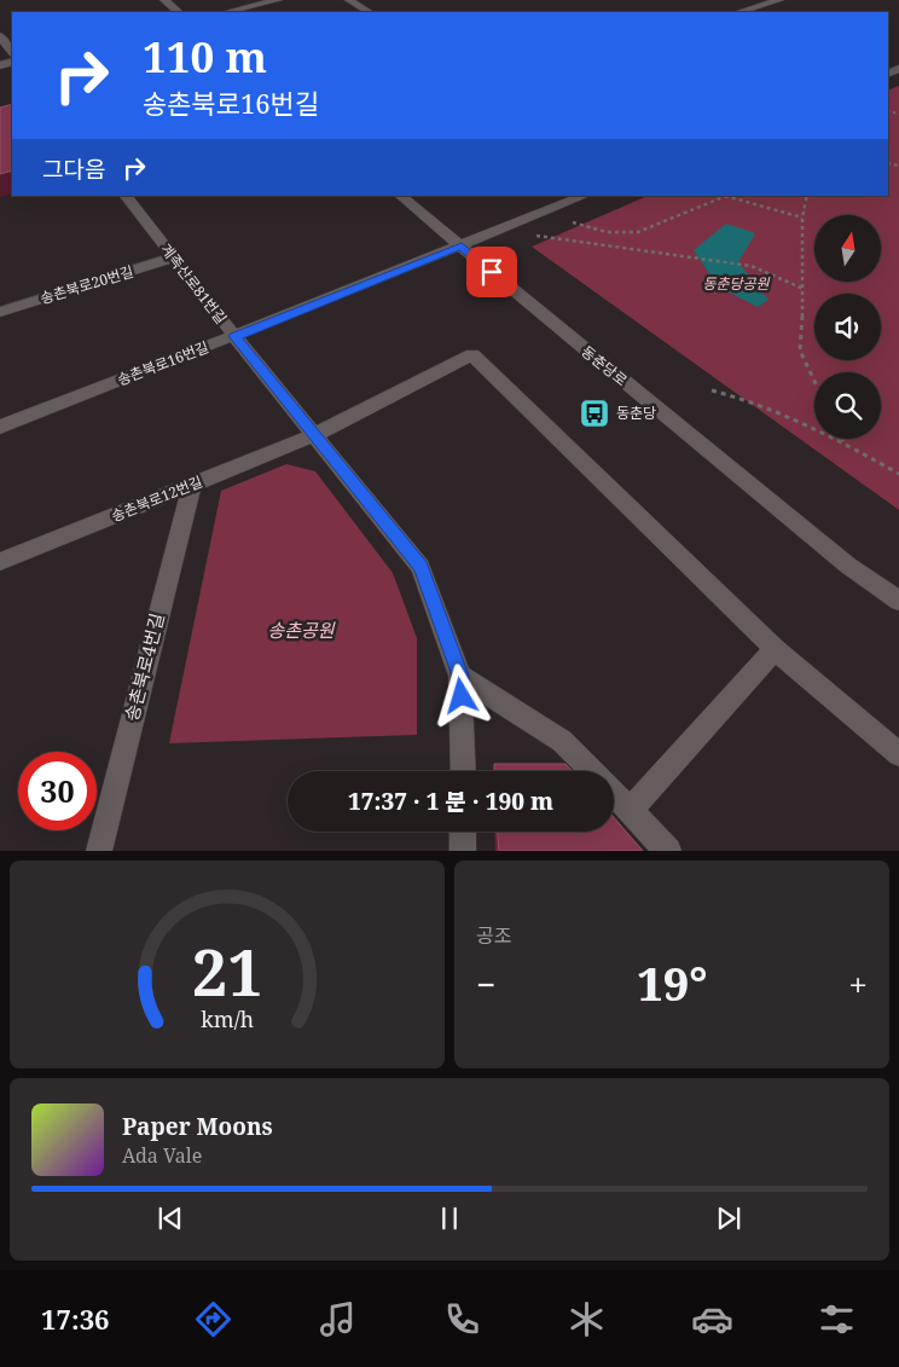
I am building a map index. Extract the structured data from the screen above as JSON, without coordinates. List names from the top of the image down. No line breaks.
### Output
{"streets":{"street":["계족산로81번길","송촌북로20번길","송촌북로16번길","동춘당로","송촌북로12번길","송촌북로4번길"]},"crossings":[["계족산로81번길","송촌북로20번길"],["계족산로81번길","송촌북로16번길"],["계족산로81번길","송촌북로12번길"],["송촌북로16번길","동춘당로"],["송촌북로12번길","송촌북로4번길"]],"parks":["동춘당공원","송촌공원"],"places":{"bus stop":["동춘당"]},"north":"top","page":{"turn":["110 m","송촌북로16번길"],"then":"그다음","limit":"30","trip":"17:37 · 1 분 · 190 m","tile":"공조","heat":["−","19°","+"],"song":["Paper Moons","Ada Vale"],"tabs":"17:36","gauge":["21","km/h"]}}
